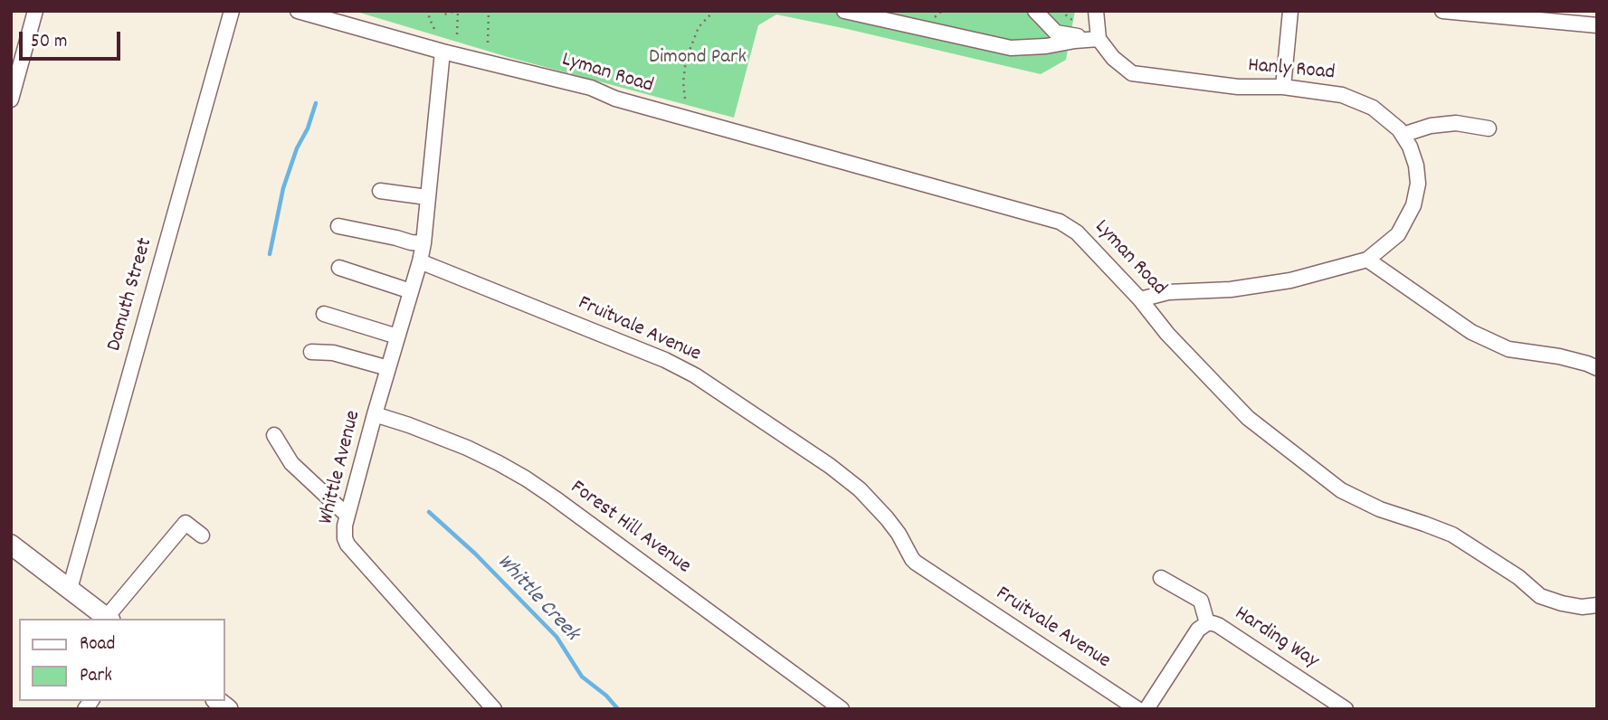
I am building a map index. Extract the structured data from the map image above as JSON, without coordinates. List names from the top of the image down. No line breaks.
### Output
{"streets":{"street":["Hanly Road","Lyman Road","Damuth Street","Fruitvale Avenue","Whittle Avenue","Forest Hill Avenue","Harding Way"]},"crossings":[["Fruitvale Avenue","Whittle Avenue"],["Whittle Avenue","Forest Hill Avenue"]],"water":["Whittle Creek"],"parks":["Dimond Park"],"legend":["Road","Park"],"scale_bar":"50 m"}
